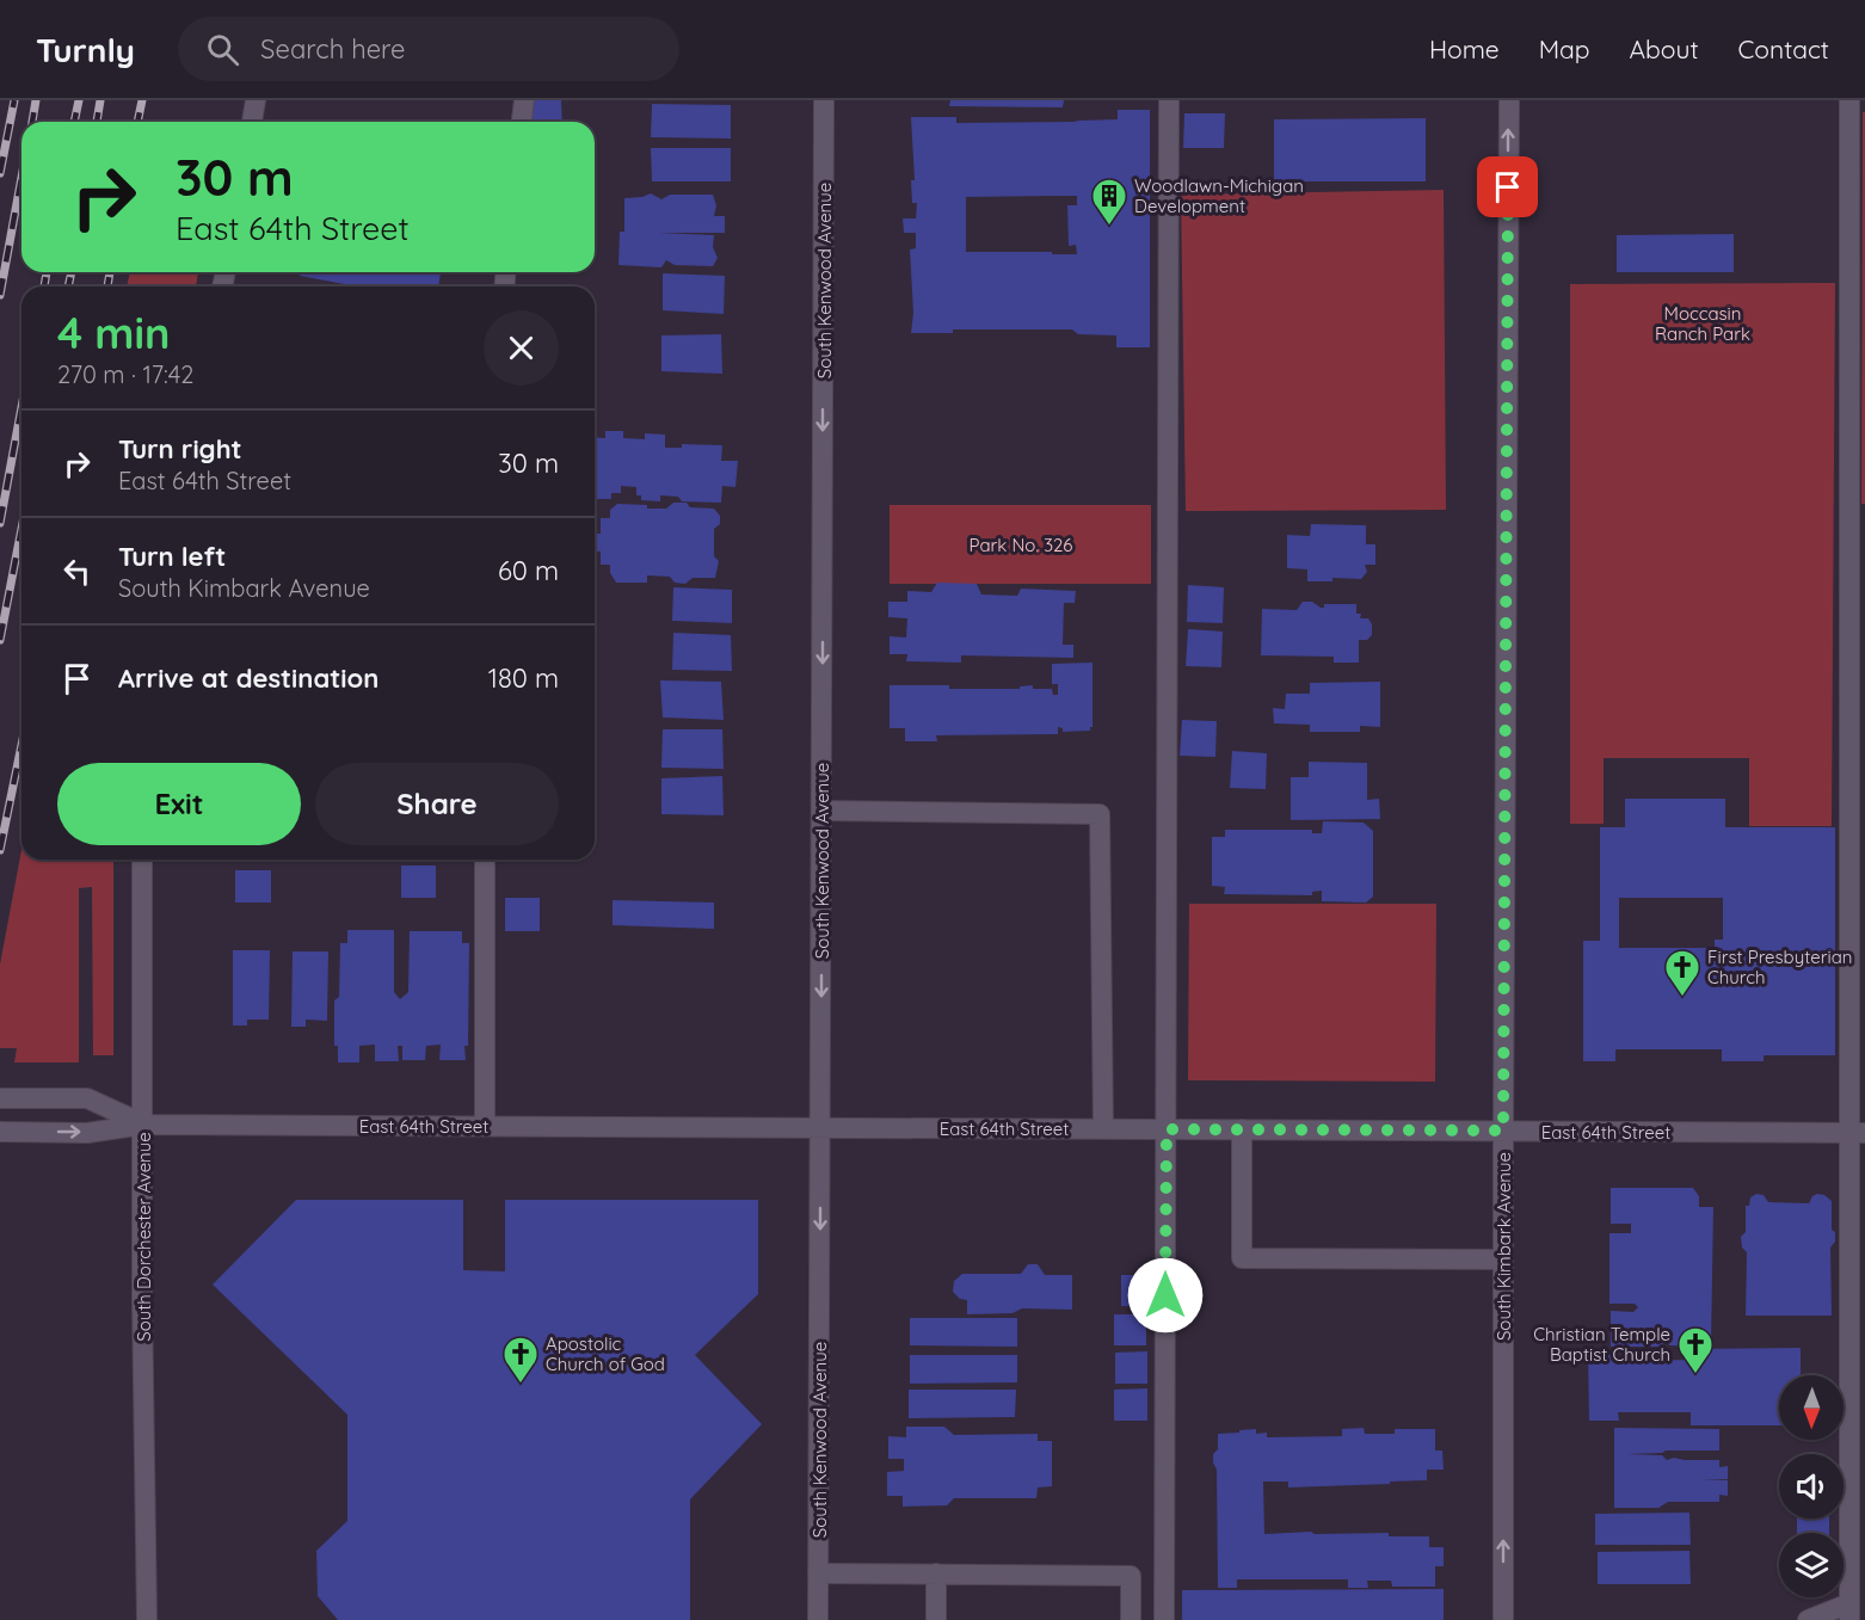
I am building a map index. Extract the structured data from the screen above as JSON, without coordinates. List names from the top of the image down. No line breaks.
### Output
{"streets":{"street":["South Kenwood Avenue","East 64th Street","South Dorchester Avenue","South Kimbark Avenue"]},"crossings":[["South Kenwood Avenue","East 64th Street"],["East 64th Street","South Dorchester Avenue"],["East 64th Street","South Kimbark Avenue"]],"one_way":["South Kenwood Avenue","South Kimbark Avenue"],"parks":["Moccasin Ranch Park","Park No. 326"],"places":{"building":["Woodlawn-Michigan Development"],"church":["First Presbyterian Church","Christian Temple Baptist Church","Apostolic Church of God"]},"north":"bottom","page":{"header":"Turnly","search":"Search here","nav":["Home","Map","About","Contact"],"turn":["30 m","East 64th Street"],"heading":["4 min","270 m · 17:42"],"list":[{"name":"Turn right","note":"East 64th Street","value":"30 m"},{"name":"Turn left","note":"South Kimbark Avenue","value":"60 m"},{"name":"Arrive at destination","value":"180 m"}],"buttons":["Exit","Share"]}}
